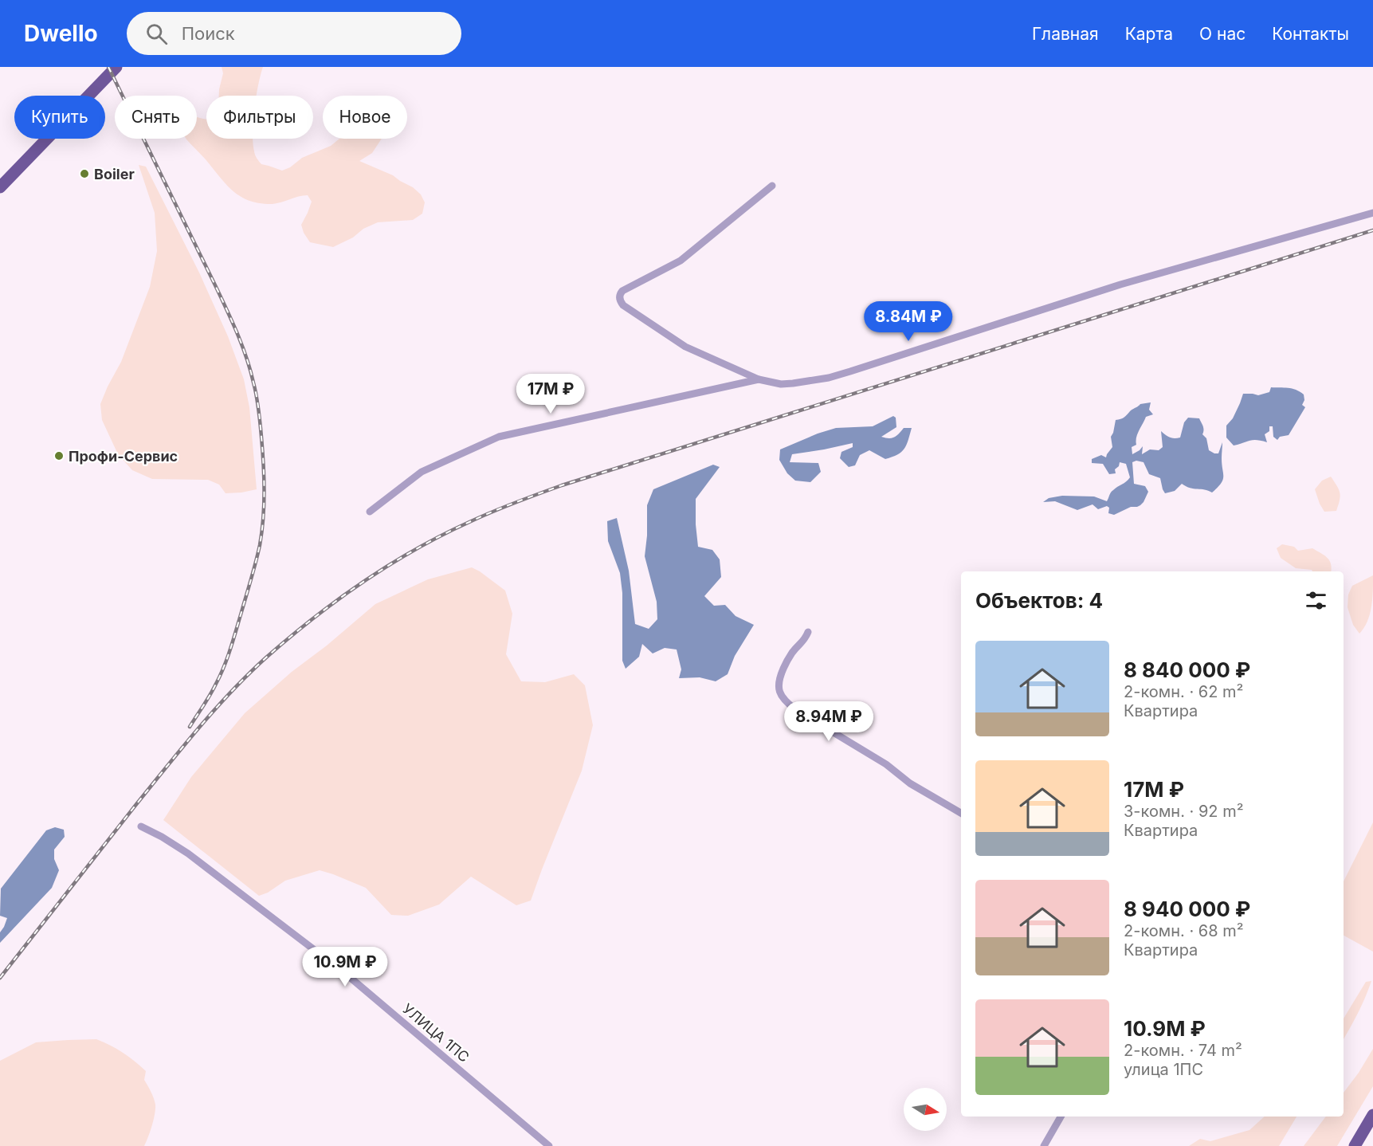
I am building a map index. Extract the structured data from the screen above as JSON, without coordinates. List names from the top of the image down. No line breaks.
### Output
{"streets":{"street":["УЛИЦА 1ПС"]},"places":["Boiler","Профи-Сервис"],"north":"right","page":{"header":"Dwello","search":"Поиск","nav":["Главная","Карта","О нас","Контакты"],"chip":["Купить","Снять","Фильтры","Новое"],"price":["8.84M ₽","17M ₽","8.94M ₽","10.9M ₽"],"heading":"Объектов: 4","list":[{"name":"8 840 000 ₽","note":"2-комн. · 62 m² · Квартира"},{"name":"17M ₽","note":"3-комн. · 92 m² · Квартира"},{"name":"8 940 000 ₽","note":"2-комн. · 68 m² · Квартира"},{"name":"10.9M ₽","note":"2-комн. · 74 m² · улица 1ПС"}]}}
